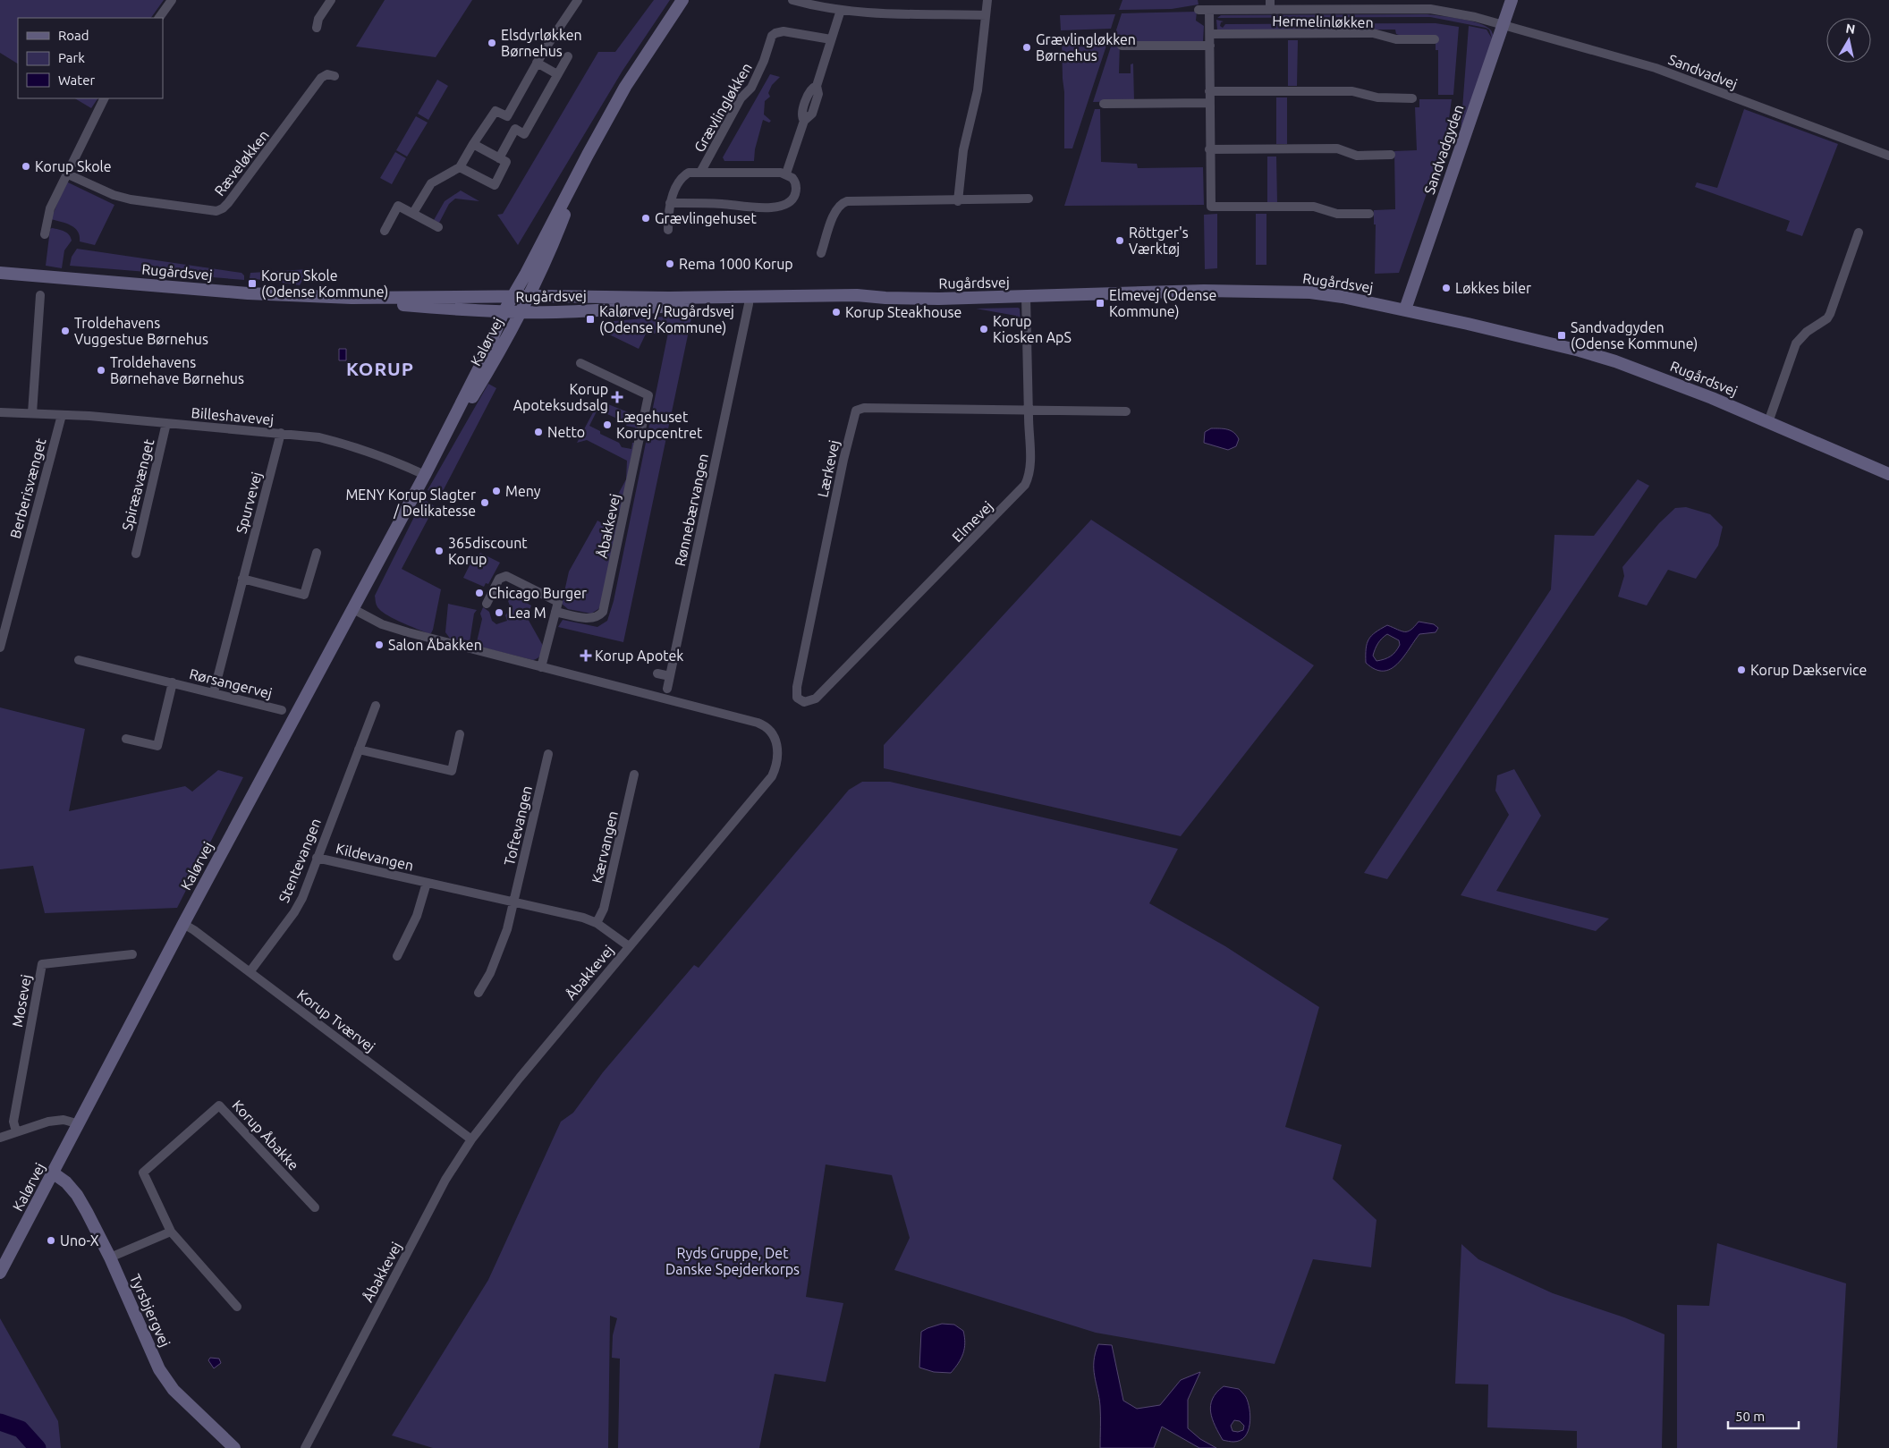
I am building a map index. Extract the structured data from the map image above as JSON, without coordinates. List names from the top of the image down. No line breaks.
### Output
{"streets":{"main road":["Sandvadgyden","Rugårdsvej","Kalørvej","Tyrsbjergvej"],"street":["Hermelinløkken","Sandvadvej","Grævlingløkken","Ræveløkken","Billeshavevej","Lærkevej","Spiræavænget","Berberisvænget","Spurvevej","Rønnebærvangen","Elmevej","Åbakkevej","Rørsangervej","Toftevangen","Kærvangen","Kildevangen","Stentevangen","Mosevej","Korup Tværvej","Korup Åbakke"]},"crossings":[["Hermelinløkken","Sandvadvej"],["Hermelinløkken","Sandvadgyden"],["Sandvadvej","Sandvadgyden"],["Sandvadgyden","Rugårdsvej"],["Rugårdsvej","Kalørvej"],["Rugårdsvej","Rønnebærvangen"],["Rugårdsvej","Elmevej"],["Kalørvej","Billeshavevej"],["Kalørvej","Åbakkevej"],["Kalørvej","Korup Tværvej"],["Kalørvej","Tyrsbjergvej"],["Billeshavevej","Spiræavænget"],["Billeshavevej","Berberisvænget"],["Billeshavevej","Spurvevej"],["Lærkevej","Elmevej"],["Spurvevej","Rørsangervej"],["Åbakkevej","Kildevangen"],["Åbakkevej","Korup Tværvej"],["Toftevangen","Kildevangen"],["Kærvangen","Kildevangen"],["Kildevangen","Stentevangen"],["Stentevangen","Korup Tværvej"]],"districts":["KORUP"],"parks":["Ryds Gruppe, Det Danske Spejderkorps"],"places":{"other":["Elsdyrløkken Børnehus","Grævlingløkken Børnehus","Korup Skole","Grævlingehuset","Röttger's Værktøj","Rema 1000 Korup","Løkkes biler","Korup Steakhouse","Korup Kiosken ApS","Troldehavens Vuggestue Børnehus","Troldehavens Børnehave Børnehus","Lægehuset Korupcentret","Netto","Meny","MENY Korup Slagter / Delikatesse","365discount Korup","Chicago Burger","Lea M","Salon Åbakken","Korup Dækservice","Uno-X"],"transit":["Korup Skole (Odense Kommune)","Elmevej (Odense Kommune)","Kalørvej / Rugårdsvej (Odense Kommune)","Sandvadgyden (Odense Kommune)"],"health":["Korup Apoteksudsalg","Korup Apotek"]},"legend":["Road","Park","Water"],"scale_bar":"50 m","north":"top"}
